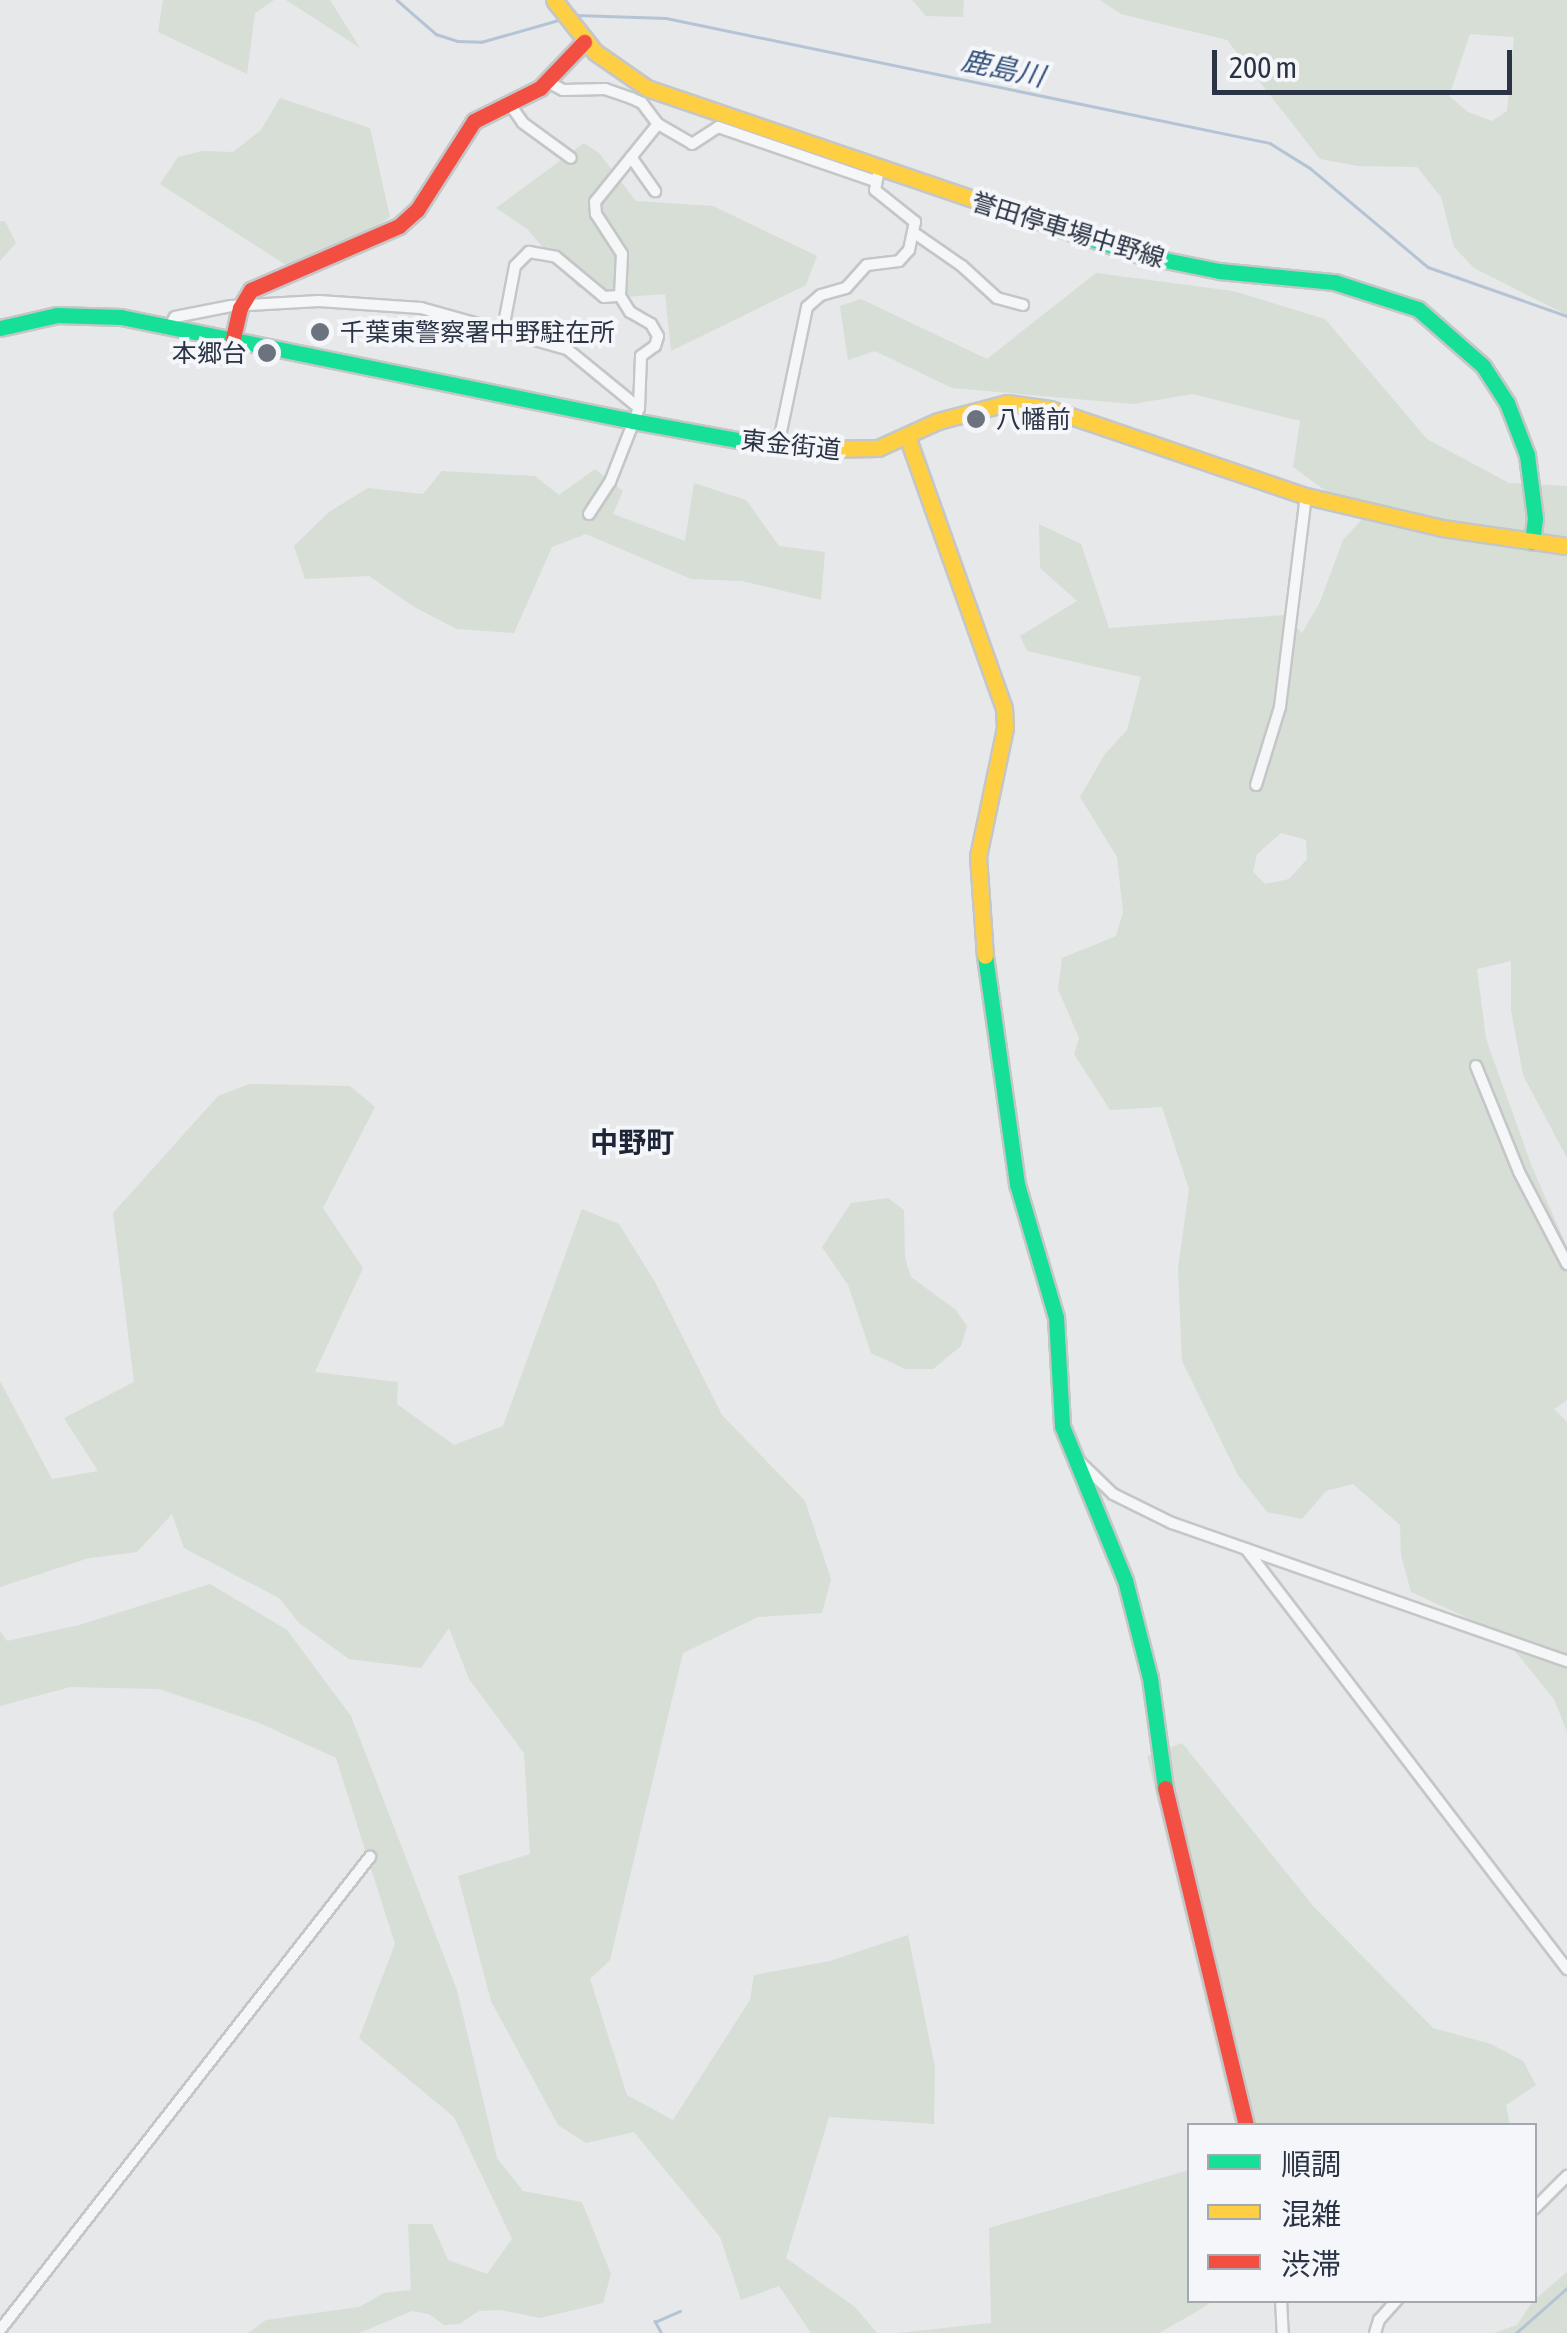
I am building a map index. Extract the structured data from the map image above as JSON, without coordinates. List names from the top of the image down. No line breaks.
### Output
{"streets":{"main road":["誉田停車場中野線","東金街道"]},"crossings":[["誉田停車場中野線","東金街道"]],"districts":["中野町"],"water":["鹿島川"],"places":["千葉東警察署中野駐在所","本郷台","八幡前"],"legend":["順調","混雑","渋滞"],"scale_bar":"200 m"}
